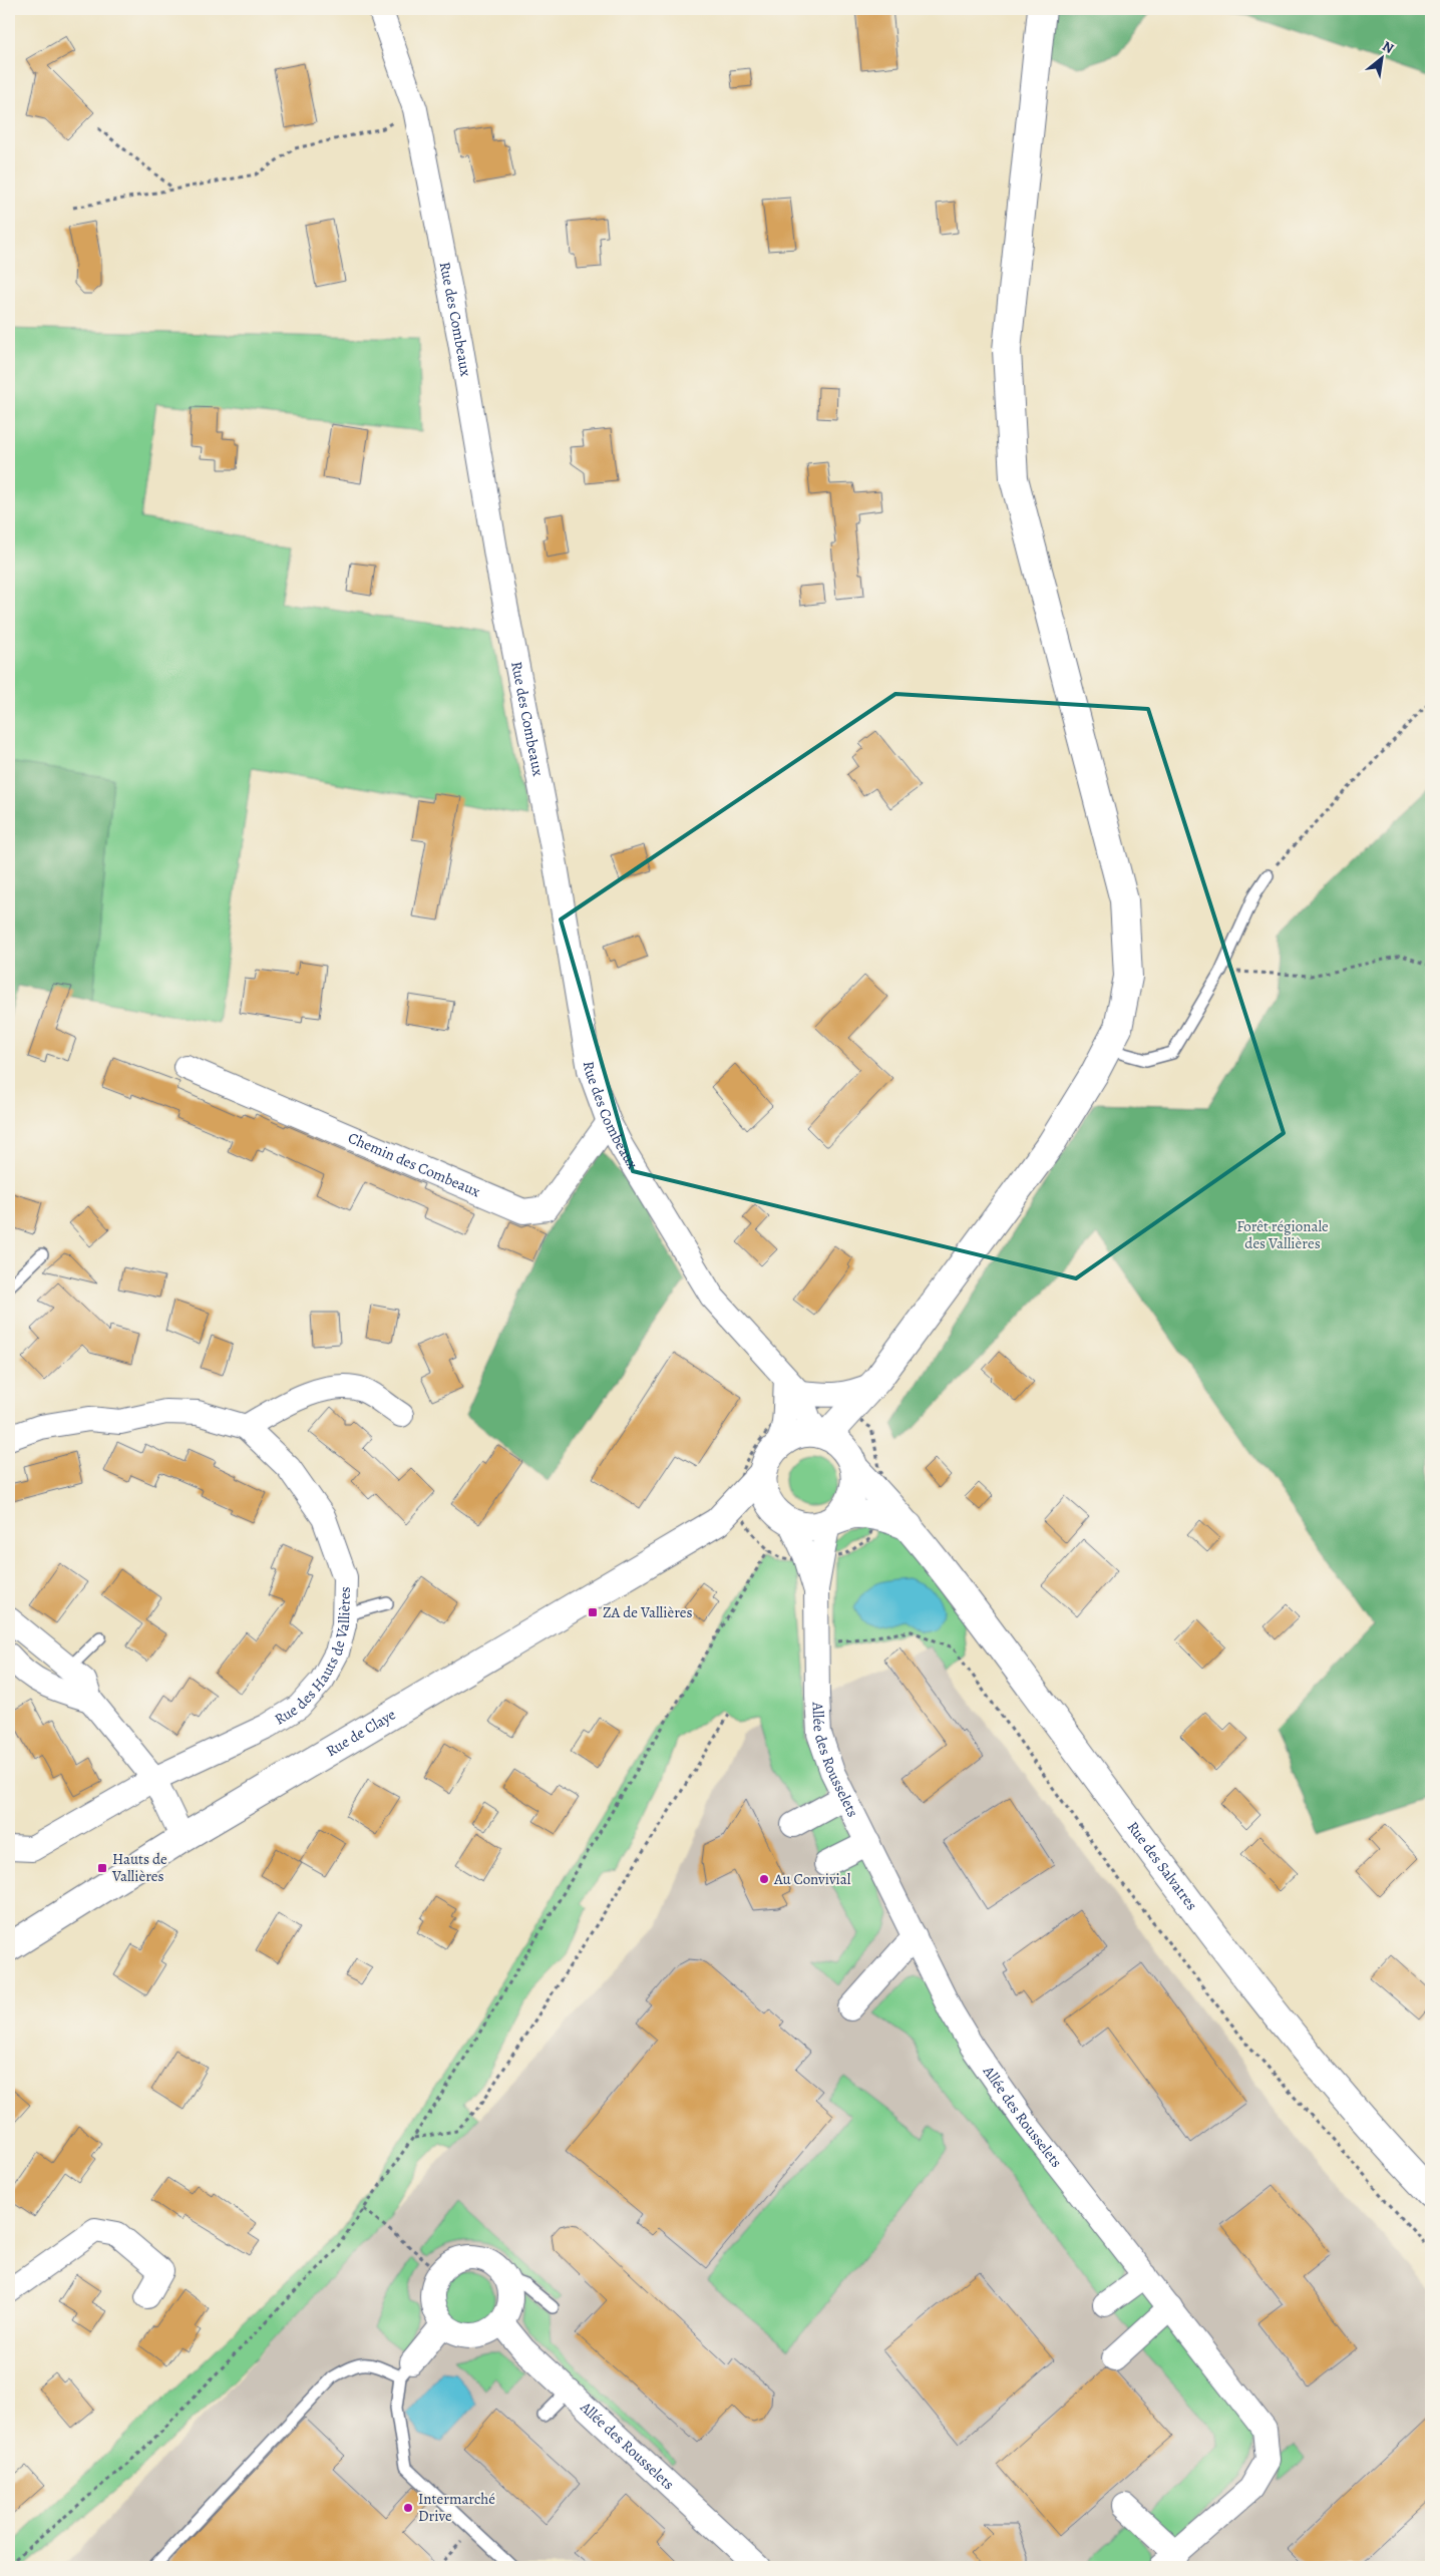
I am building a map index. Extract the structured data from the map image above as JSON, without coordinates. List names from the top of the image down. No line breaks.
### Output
{"streets":{"street":["Rue des Combeaux","Chemin des Combeaux","Rue des Hauts de Vallières","Rue de Claye","Allée des Rousselets","Rue des Salvatres"]},"crossings":[["Rue des Combeaux","Chemin des Combeaux"],["Rue des Combeaux","Rue de Claye"],["Rue des Combeaux","Allée des Rousselets"],["Rue des Combeaux","Rue des Salvatres"],["Rue de Claye","Allée des Rousselets"],["Rue de Claye","Rue des Salvatres"],["Allée des Rousselets","Rue des Salvatres"]],"parks":["Forêt régionale des Vallières"],"places":{"transit":["ZA de Vallières","Hauts de Vallières"],"other":["Au Convivial","Intermarché Drive"]},"north":"top right"}
